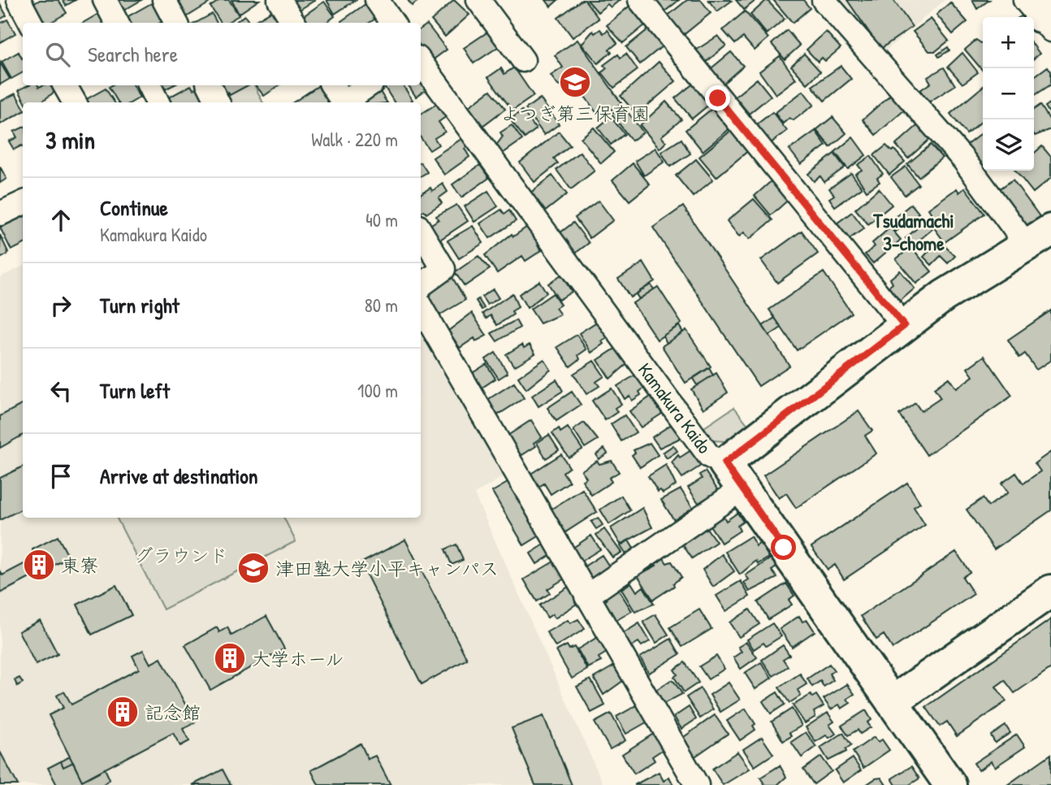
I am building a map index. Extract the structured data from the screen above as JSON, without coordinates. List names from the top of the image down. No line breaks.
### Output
{"streets":{"street":["Kamakura Kaido"]},"districts":["Tsudamachi 3-chome"],"parks":["グラウンド"],"places":{"school or university":["よつぎ第三保育園","津田塾大学小平キャンパス"],"building":["東寮","大学ホール","記念館"]},"page":{"map_buttons":["+","−"],"search":"Search here","heading":["3 min","Walk · 220 m"],"list":[["Continue","Kamakura Kaido","40 m"],["Turn right","80 m"],["Turn left","100 m"],"Arrive at destination"]}}
